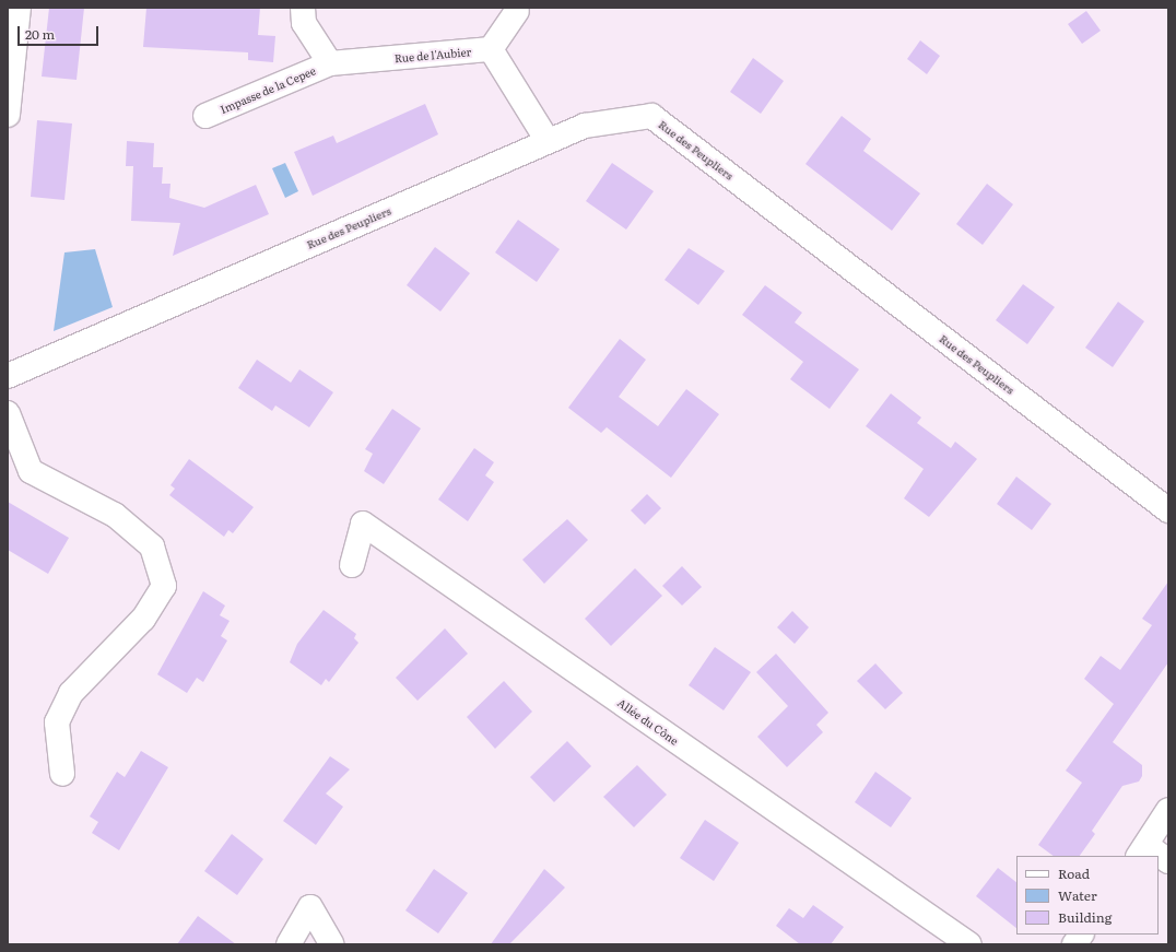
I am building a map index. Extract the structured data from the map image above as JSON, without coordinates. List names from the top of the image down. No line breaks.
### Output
{"streets":{"street":["Rue de l'Aubier","Impasse de la Cepee","Rue des Peupliers","Allée du Cône"]},"crossings":[["Rue de l'Aubier","Impasse de la Cepee"]],"legend":["Road","Water","Building"],"scale_bar":"20 m"}
